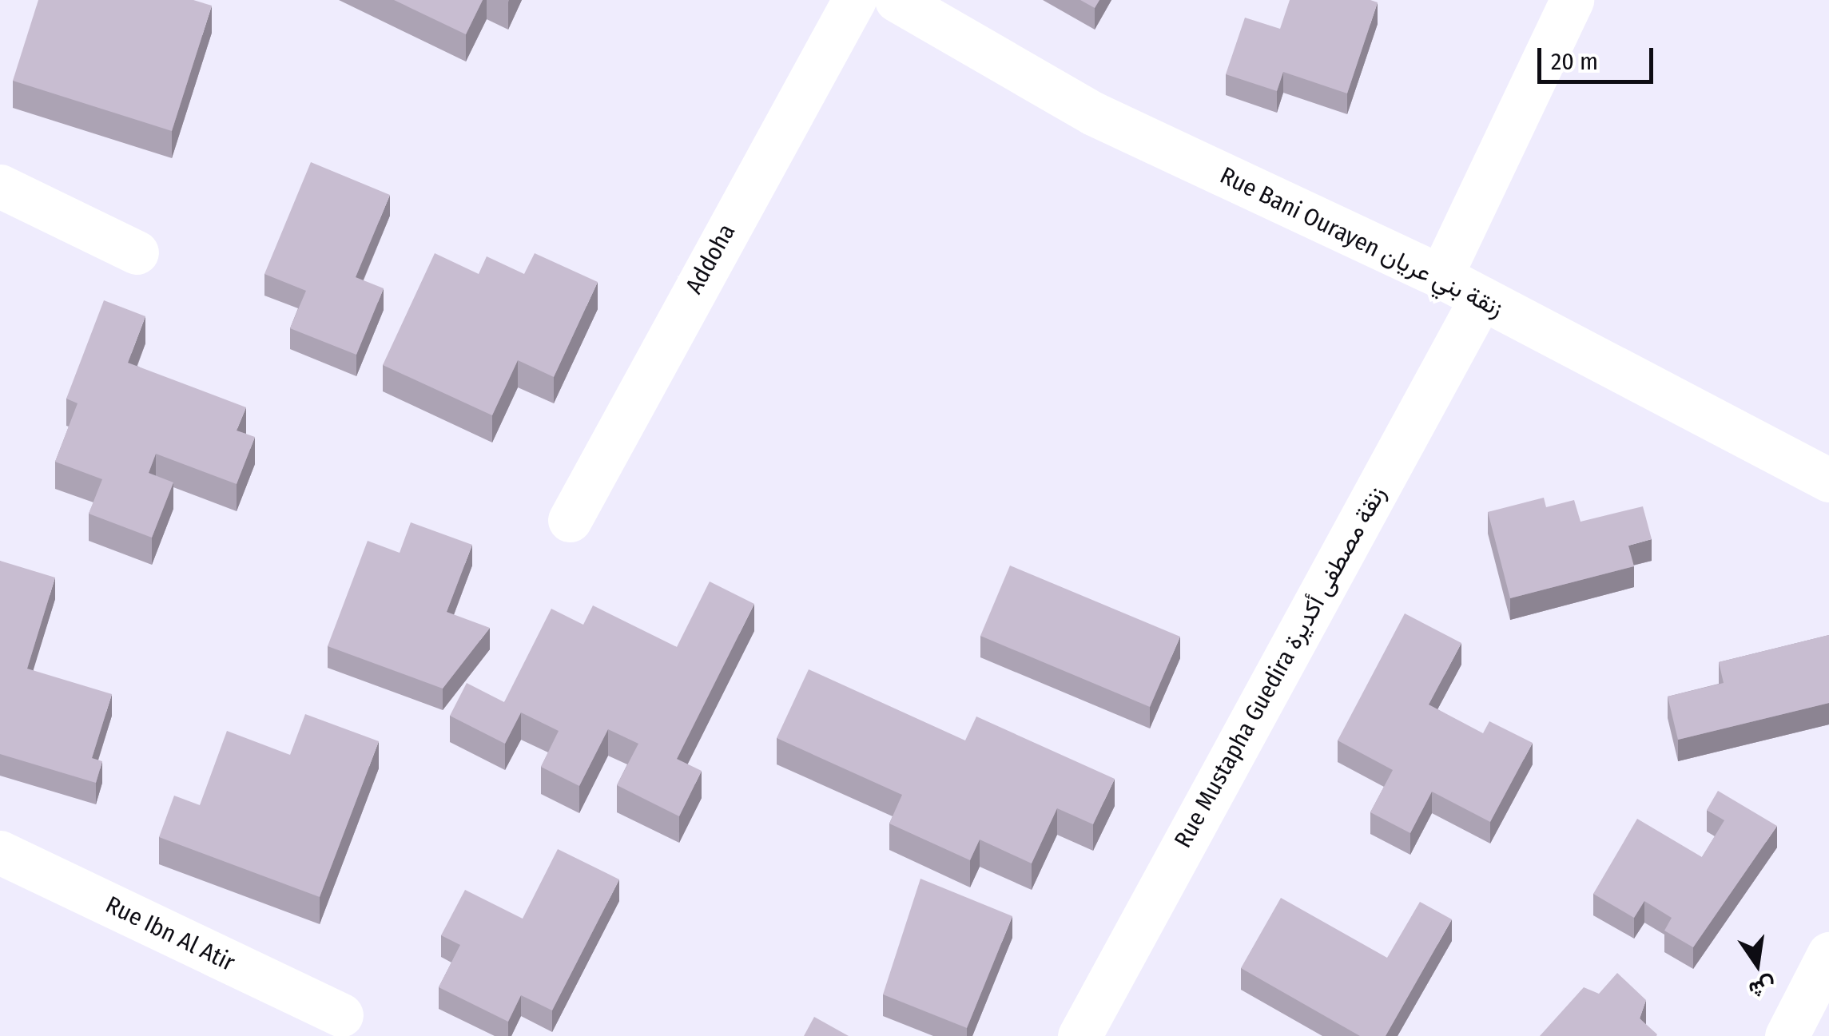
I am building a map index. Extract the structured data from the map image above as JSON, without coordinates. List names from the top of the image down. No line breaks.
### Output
{"streets":{"street":["Rue Bani Ourayen زنقة بني عريان","Addoha","Rue Mustapha Guedira زنقة مصطفى أكديرة","Rue Ibn Al Atir"]},"crossings":[["Rue Bani Ourayen زنقة بني عريان","Rue Mustapha Guedira زنقة مصطفى أكديرة"]],"scale_bar":"20 m","north":"bottom"}
